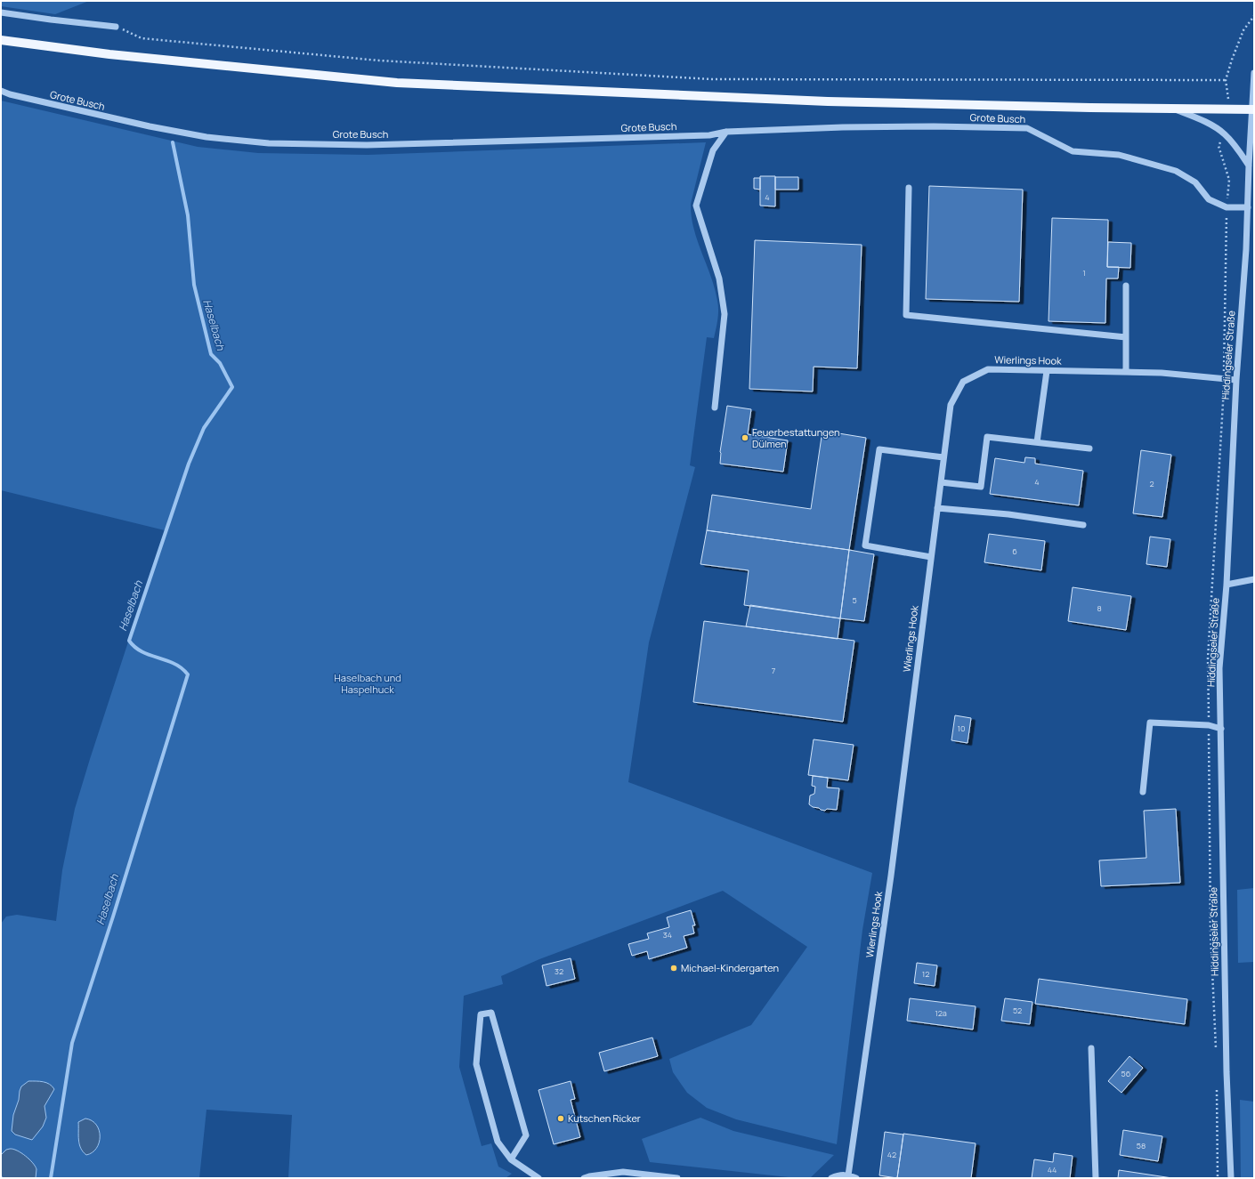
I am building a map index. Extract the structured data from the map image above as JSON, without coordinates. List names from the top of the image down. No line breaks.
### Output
{"streets":{"street":["Grote Busch","Hiddingseler Straße","Wierlings Hook"]},"crossings":[["Grote Busch","Hiddingseler Straße"],["Hiddingseler Straße","Wierlings Hook"]],"water":["Haselbach"],"parks":["Haselbach und Haspelhuck"],"places":["Feuerbestattungen Dülmen","Michael-Kindergarten","Kutschen Ricker"],"house_numbers":["4","1","4","2","6","5","8","7","10","34","32","12","52","12a","56","58","42","44"]}
